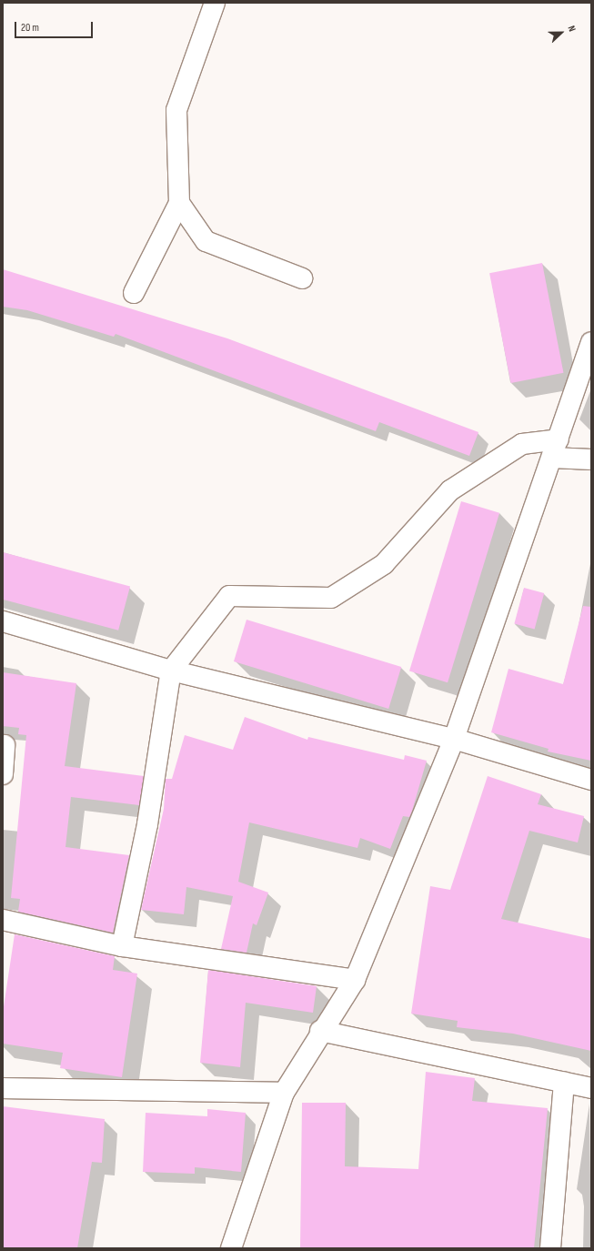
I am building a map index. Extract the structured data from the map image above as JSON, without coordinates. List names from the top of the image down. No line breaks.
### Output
{"scale_bar":"20 m","north":"right"}
